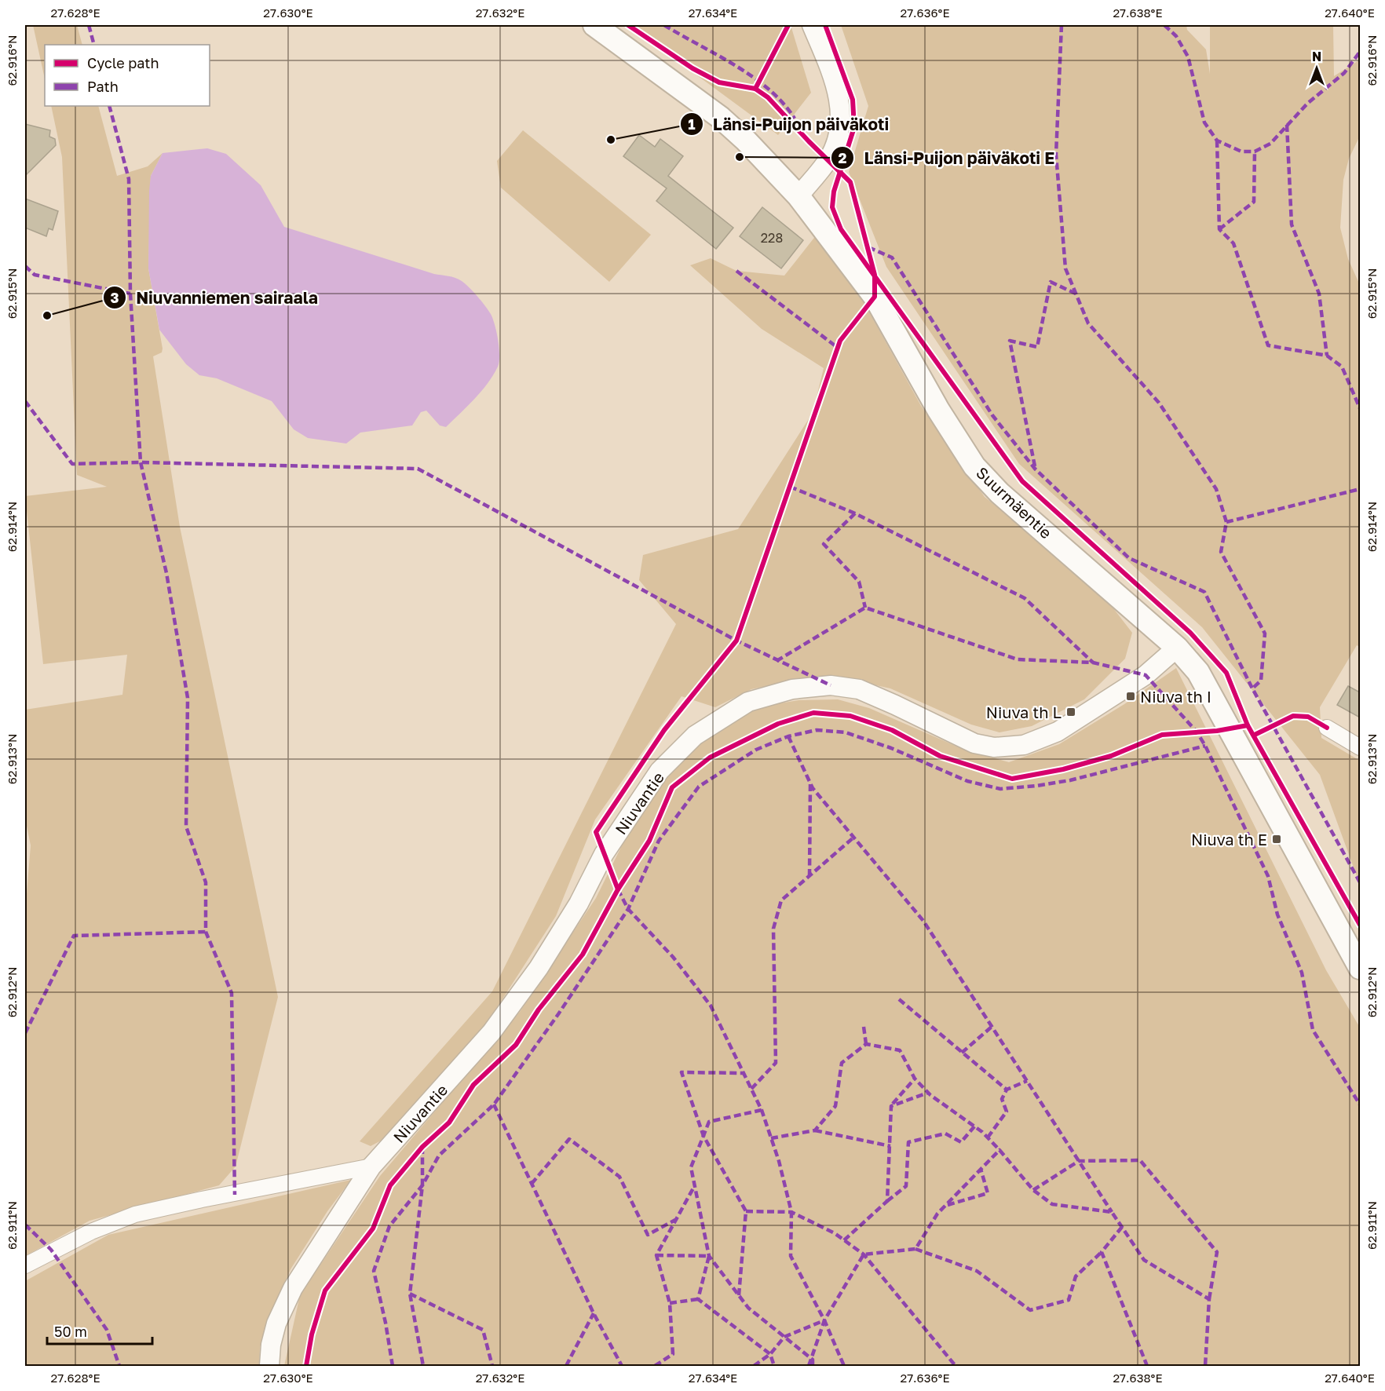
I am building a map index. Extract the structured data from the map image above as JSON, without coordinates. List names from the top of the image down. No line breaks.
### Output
{"streets":{"main road":["Suurmäentie"],"street":["Niuvantie"]},"crossings":[["Suurmäentie","Niuvantie"]],"places":{"other":["Länsi-Puijon päiväkoti","Länsi-Puijon päiväkoti E","Niuvanniemen sairaala"],"transit":["Niuva th I","Niuva th L","Niuva th E"]},"house_numbers":["228"],"legend":["Cycle path","Path"],"scale_bar":"50 m","north":"top","coordinates":["27.628°E","27.630°E","27.632°E","27.634°E","27.636°E","27.638°E","27.640°E","62.916°N","62.915°N","62.914°N","62.913°N","62.912°N","62.911°N"]}
